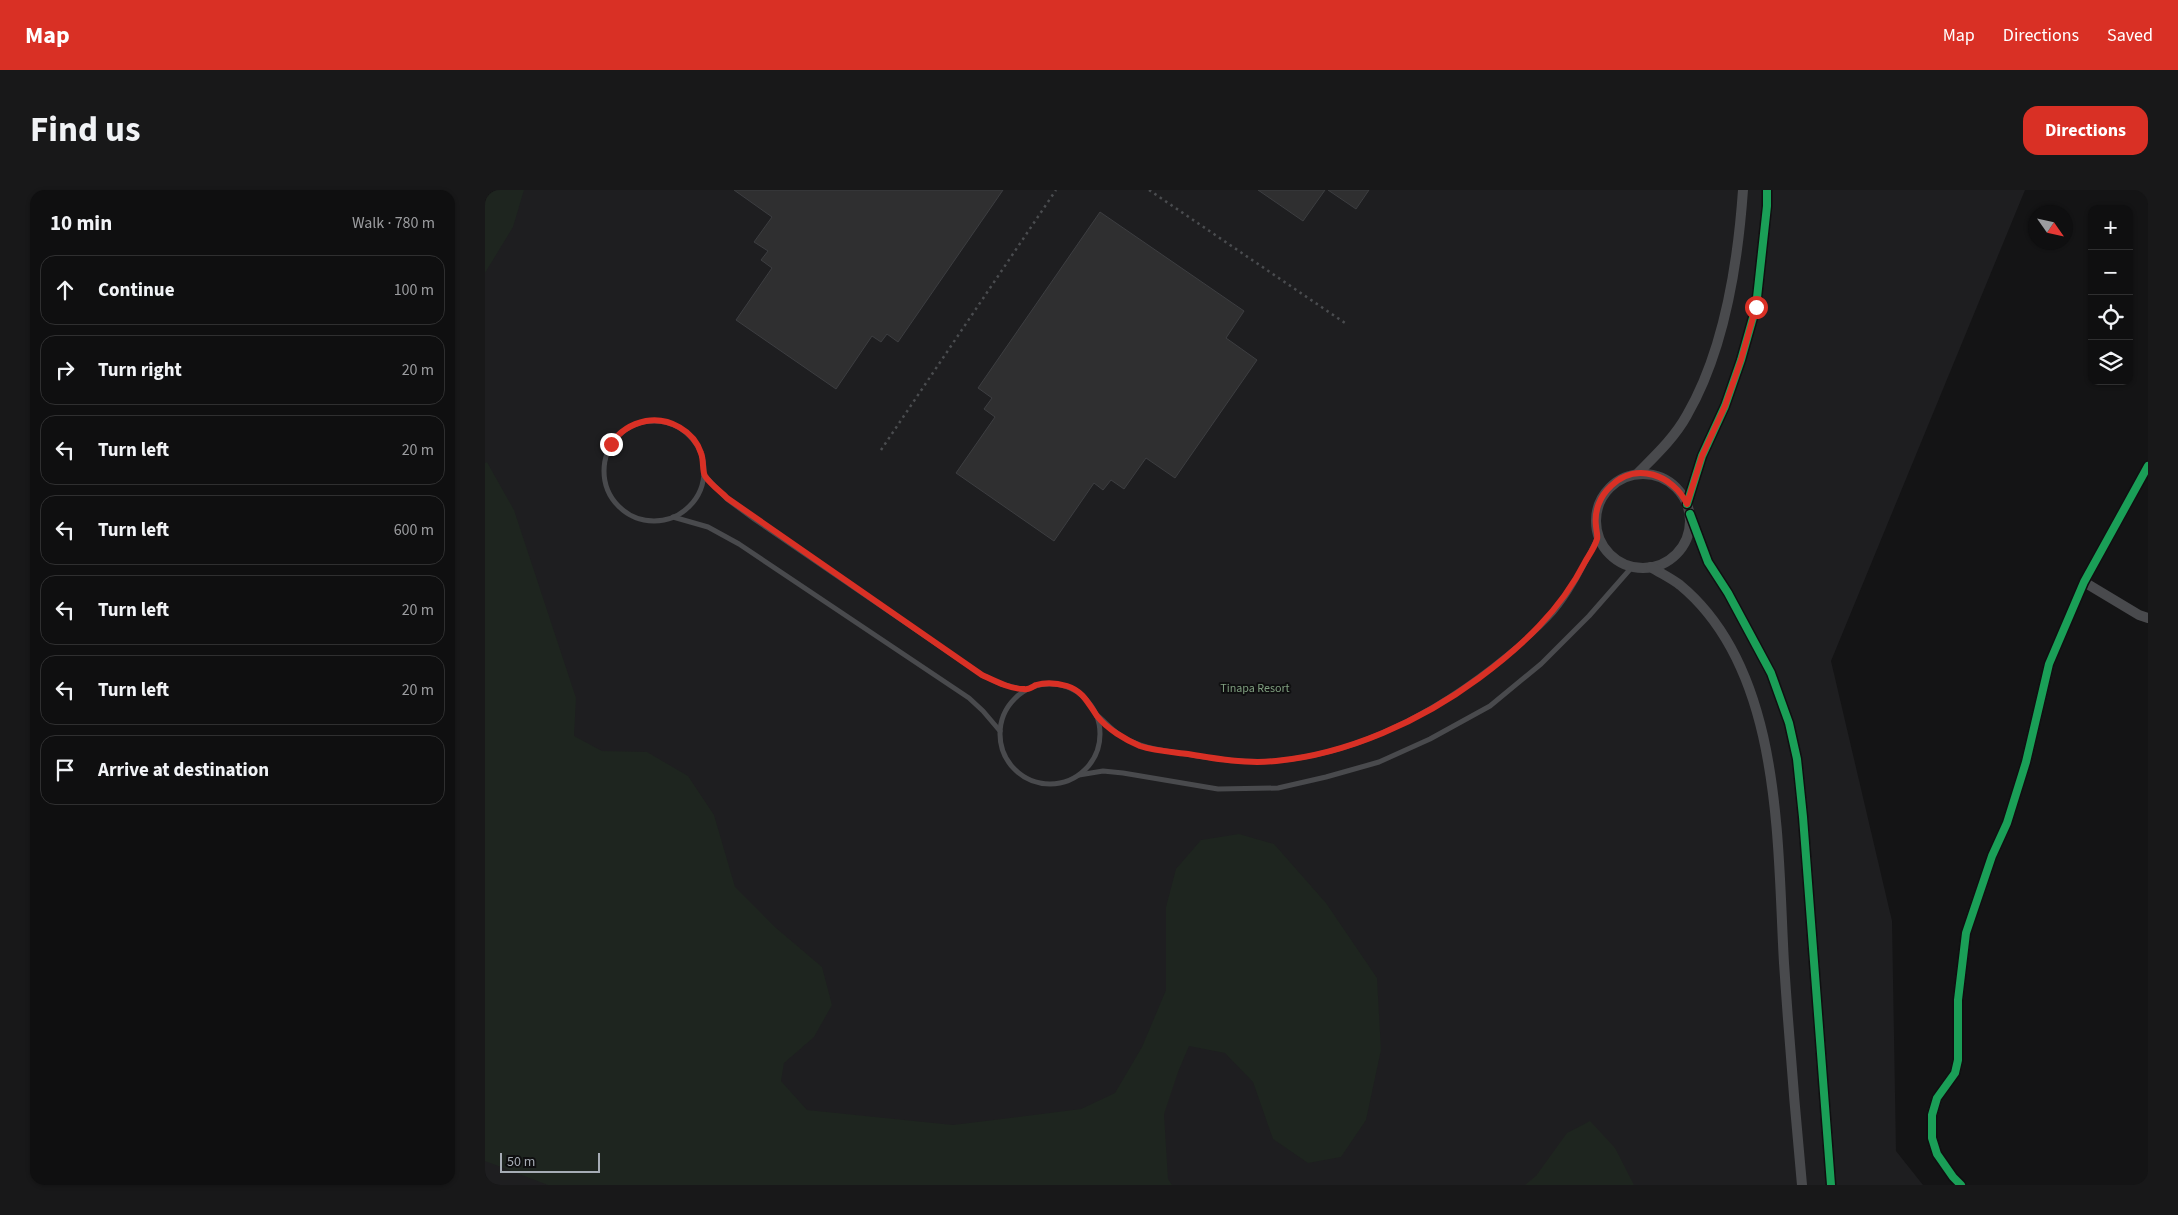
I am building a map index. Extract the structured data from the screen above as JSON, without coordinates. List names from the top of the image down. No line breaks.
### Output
{"parks":["Tinapa Resort"],"scale_bar":"50 m","north":"bottom right","page":{"header":"Map","nav":["Map","Directions","Saved"],"title":"Find us","buttons":"Directions","heading":["10 min","Walk · 780 m"],"map_buttons":["+","−"],"list":[["Continue","100 m"],["Turn right","20 m"],["Turn left","20 m"],["Turn left","600 m"],["Turn left","20 m"],["Turn left","20 m"],"Arrive at destination"],"scale":"50 m"}}
